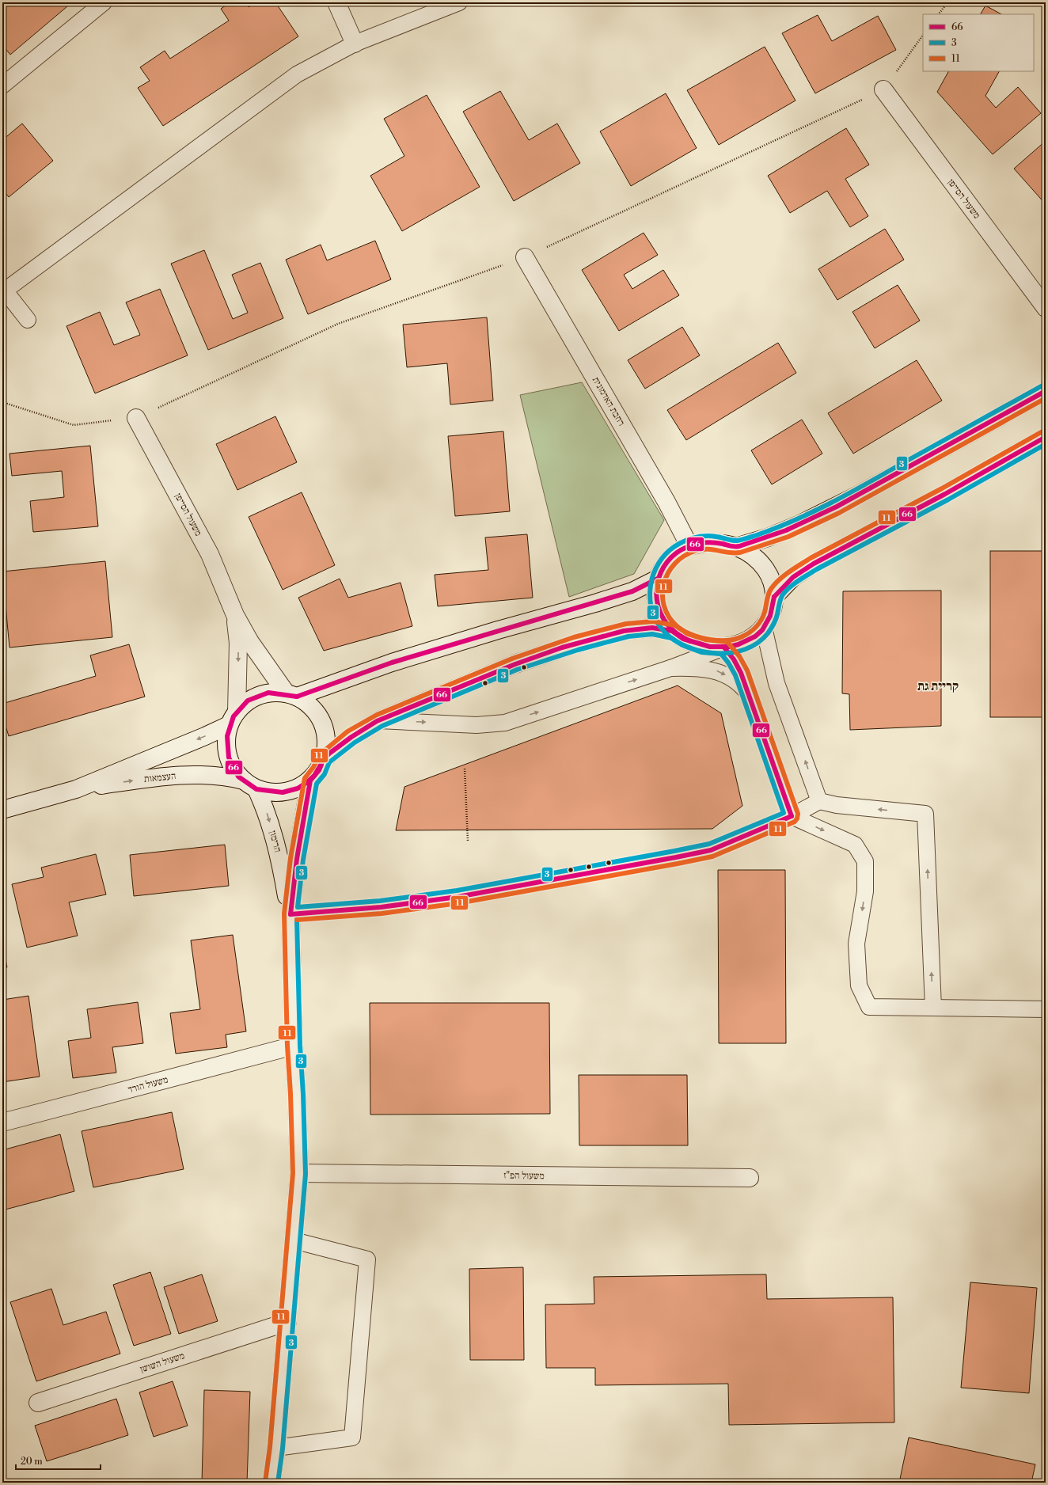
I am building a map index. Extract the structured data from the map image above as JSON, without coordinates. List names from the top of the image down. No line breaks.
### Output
{"streets":{"street":["משעול הסייפן","רחבת האדמונית","העצמאות","הרימון","משעול הורד","משעול הפ\"ז","משעול השושן"]},"crossings":[["משעול הסייפן","העצמאות"],["משעול הסייפן","הרימון"],["העצמאות","הרימון"],["הרימון","משעול הורד"],["הרימון","משעול הפ\"ז"],["הרימון","משעול השושן"]],"districts":["קריית גת"],"lines":["transit line 3","transit line 66","transit line 11"],"legend":["66","3","11"],"scale_bar":"20 m"}
